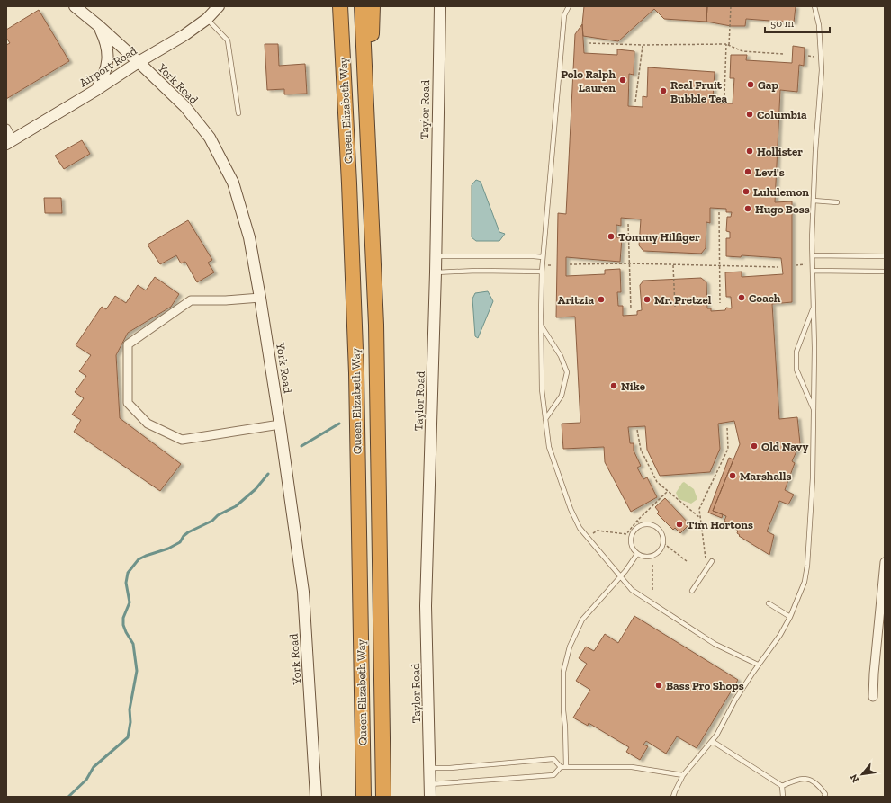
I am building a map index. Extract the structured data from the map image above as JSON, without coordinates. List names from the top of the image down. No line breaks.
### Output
{"streets":{"highway":["Queen Elizabeth Way"],"main road":["Airport Road","York Road","Taylor Road"]},"crossings":[["Airport Road","York Road"]],"places":["Polo Ralph Lauren","Gap","Real Fruit Bubble Tea","Columbia","Hollister","Levi's","Lululemon","Hugo Boss","Tommy Hilfiger","Coach","Aritzia","Mr. Pretzel","Nike","Old Navy","Marshalls","Tim Hortons","Bass Pro Shops"],"scale_bar":"50 m","north":"bottom left"}
